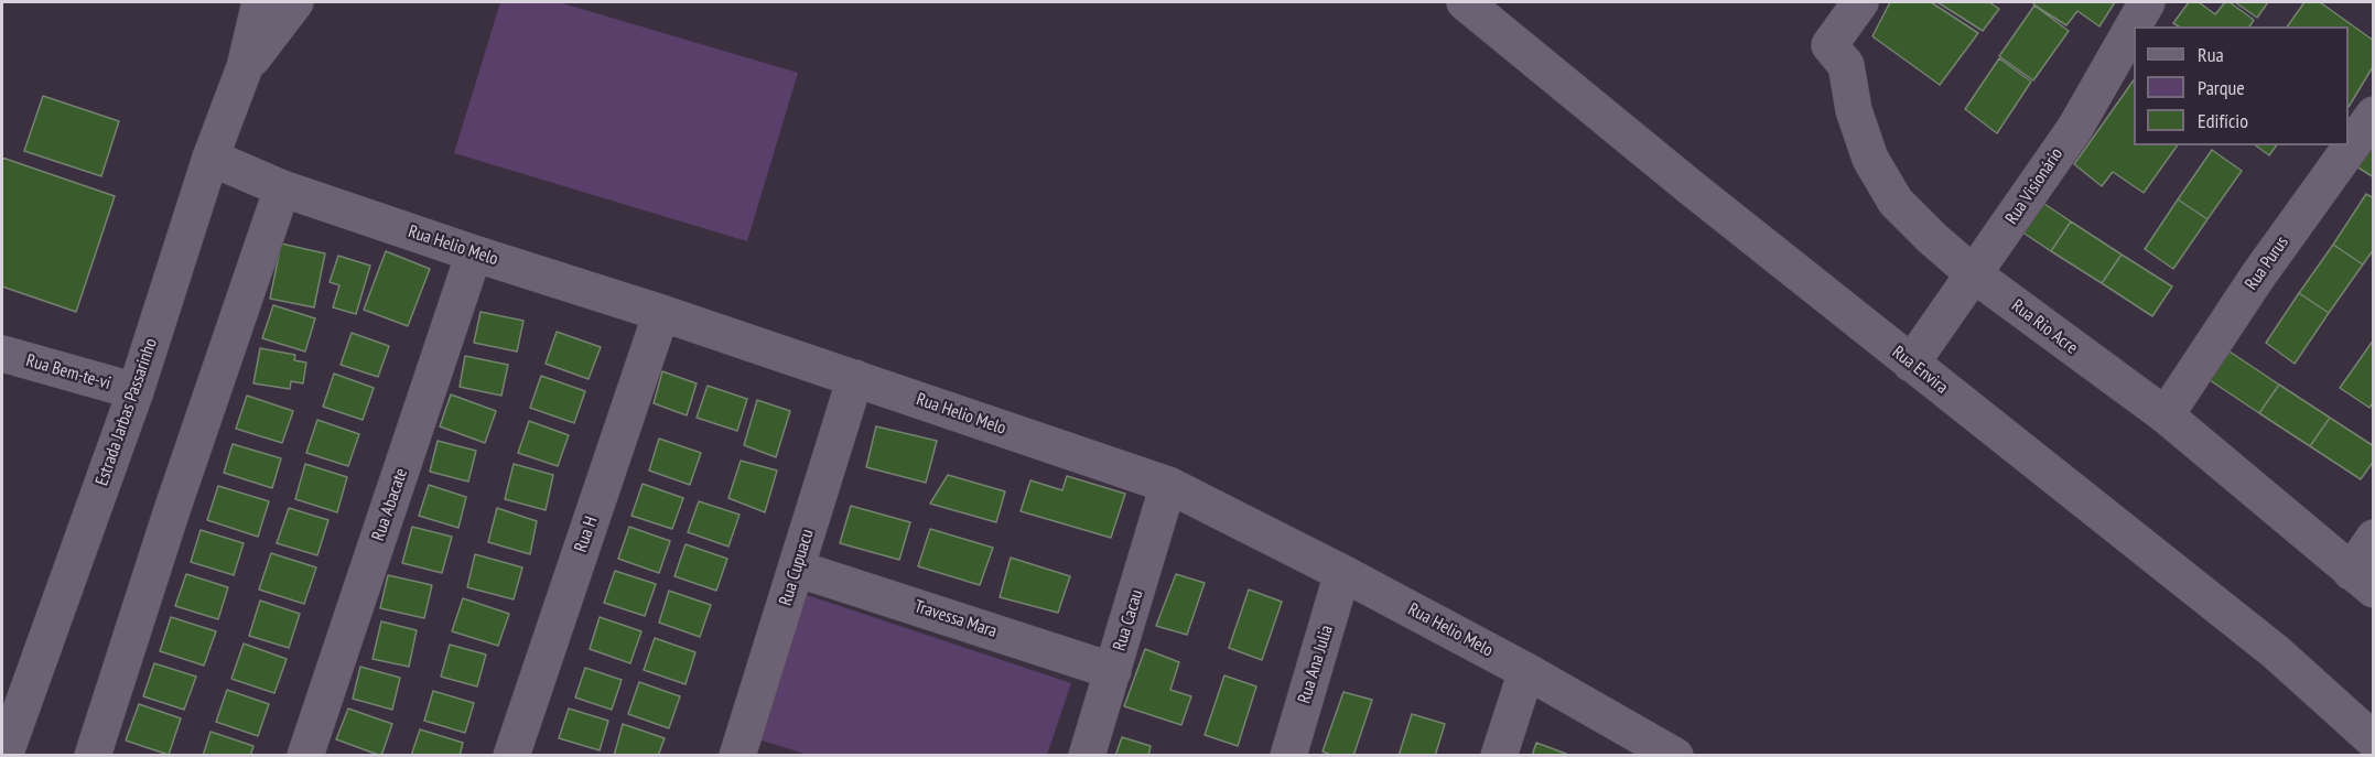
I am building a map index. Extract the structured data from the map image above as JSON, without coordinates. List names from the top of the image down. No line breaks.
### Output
{"streets":{"street":["Rua Visionário","Rua Helio Melo","Rua Purus","Rua Rio Acre","Rua Envira","Rua Bem-te-vi","Estrada Jarbas Passarinho","Rua Abacate","Rua H","Rua Cupuacu","Travessa Mara","Rua Cacau","Rua Ana Julia"]},"crossings":[["Rua Visionário","Rua Rio Acre"],["Rua Visionário","Rua Envira"],["Rua Helio Melo","Estrada Jarbas Passarinho"],["Rua Helio Melo","Rua Abacate"],["Rua Helio Melo","Rua H"],["Rua Helio Melo","Rua Cupuacu"],["Rua Helio Melo","Rua Cacau"],["Rua Helio Melo","Rua Ana Julia"],["Rua Purus","Rua Rio Acre"],["Rua Bem-te-vi","Estrada Jarbas Passarinho"],["Rua Cupuacu","Travessa Mara"],["Travessa Mara","Rua Cacau"]],"legend":["Rua","Parque","Edifício"]}
